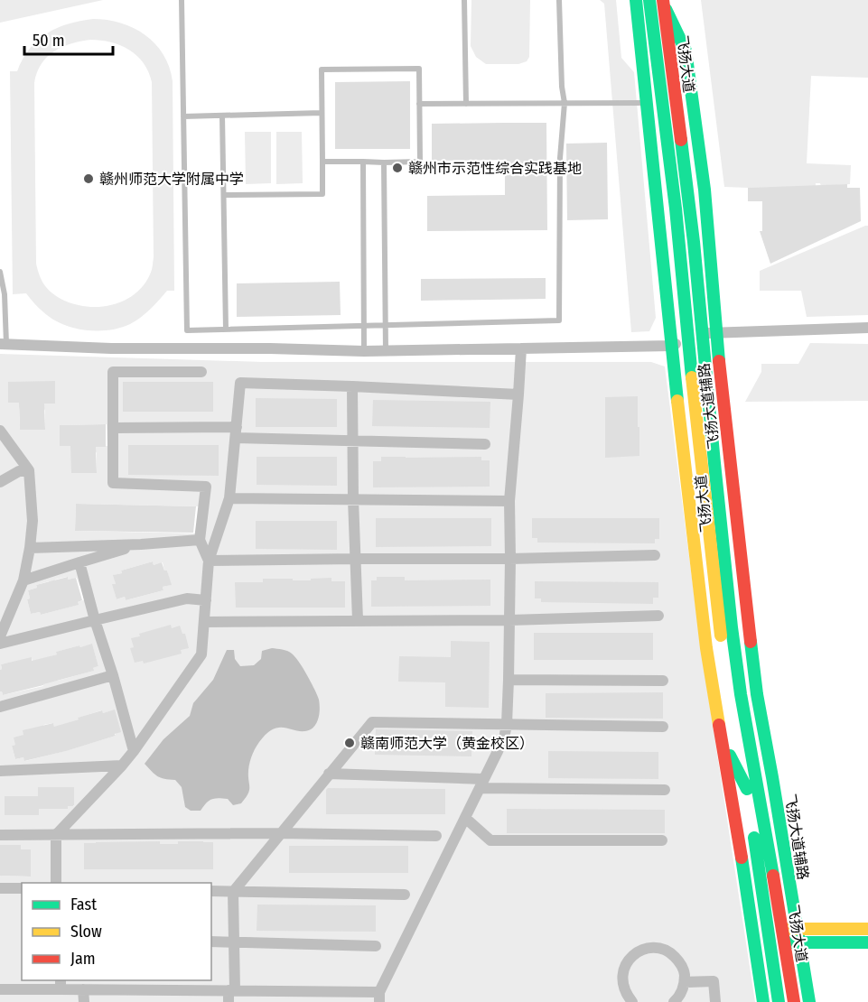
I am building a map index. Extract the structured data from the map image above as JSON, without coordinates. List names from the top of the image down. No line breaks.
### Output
{"streets":{"street":["飞扬大道","飞扬大道辅路"]},"crossings":[["飞扬大道","飞扬大道辅路"]],"places":["赣州市示范性综合实践基地","赣州师范大学附属中学","赣南师范大学（黄金校区）"],"legend":["Fast","Slow","Jam"],"scale_bar":"50 m"}
